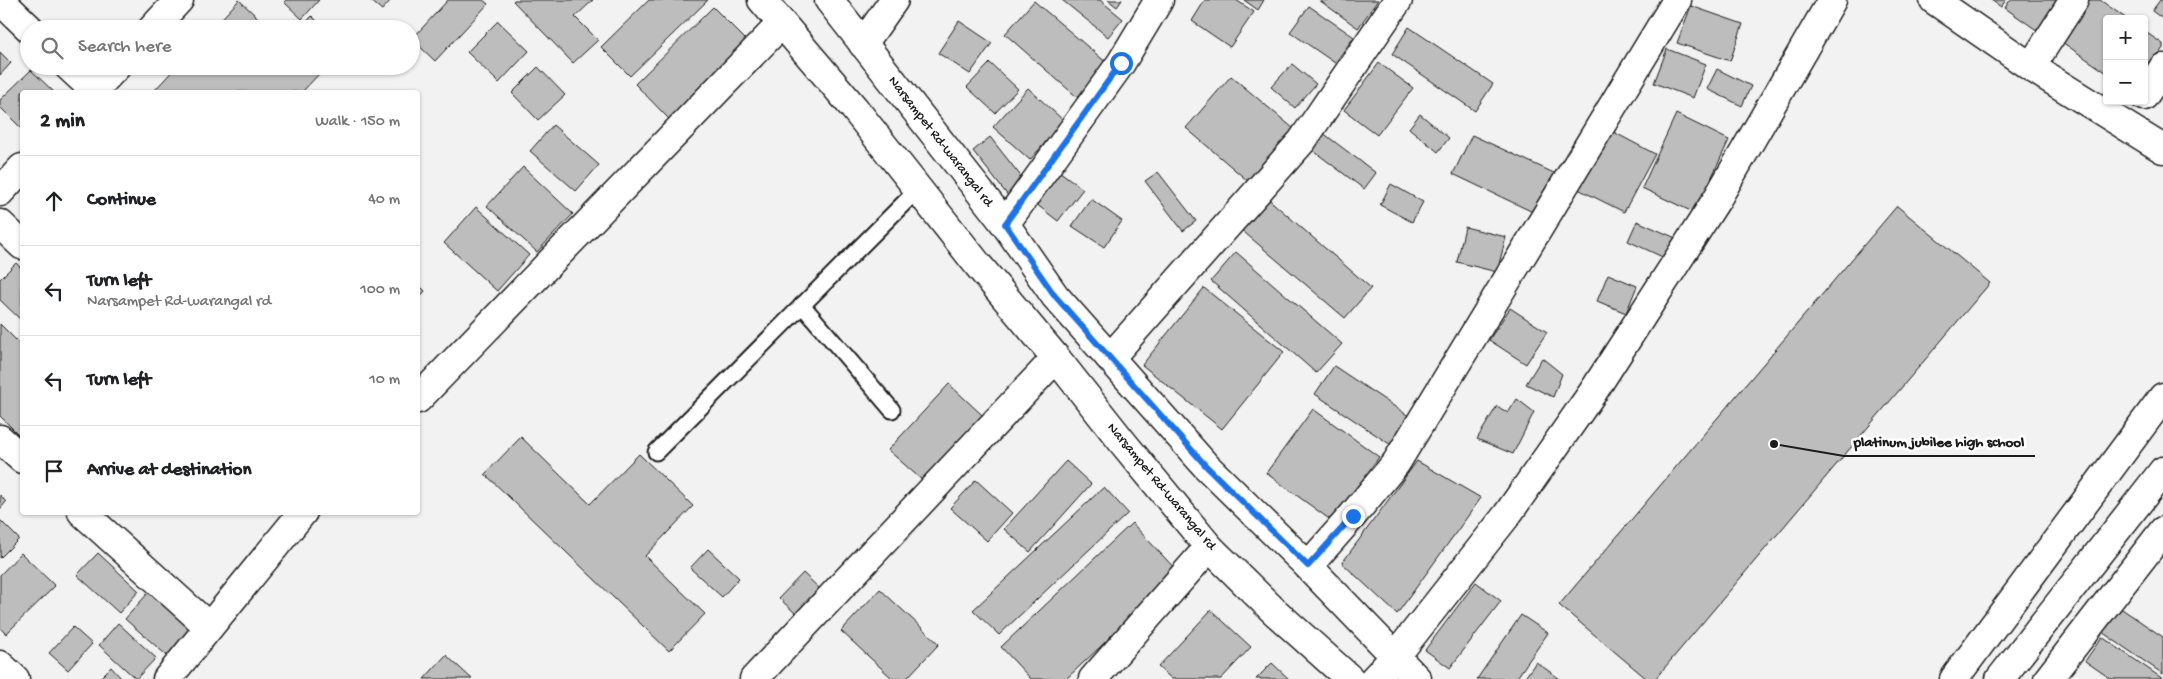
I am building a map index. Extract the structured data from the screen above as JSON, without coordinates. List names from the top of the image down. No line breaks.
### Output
{"streets":{"street":["Narsampet Rd-warangal rd"]},"places":["platinum jubilee high school"],"page":{"map_buttons":["+","−"],"search":"Search here","heading":["2 min","Walk · 150 m"],"list":[["Continue","40 m"],["Turn left","Narsampet Rd-warangal rd","100 m"],["Turn left","10 m"],"Arrive at destination"]}}
